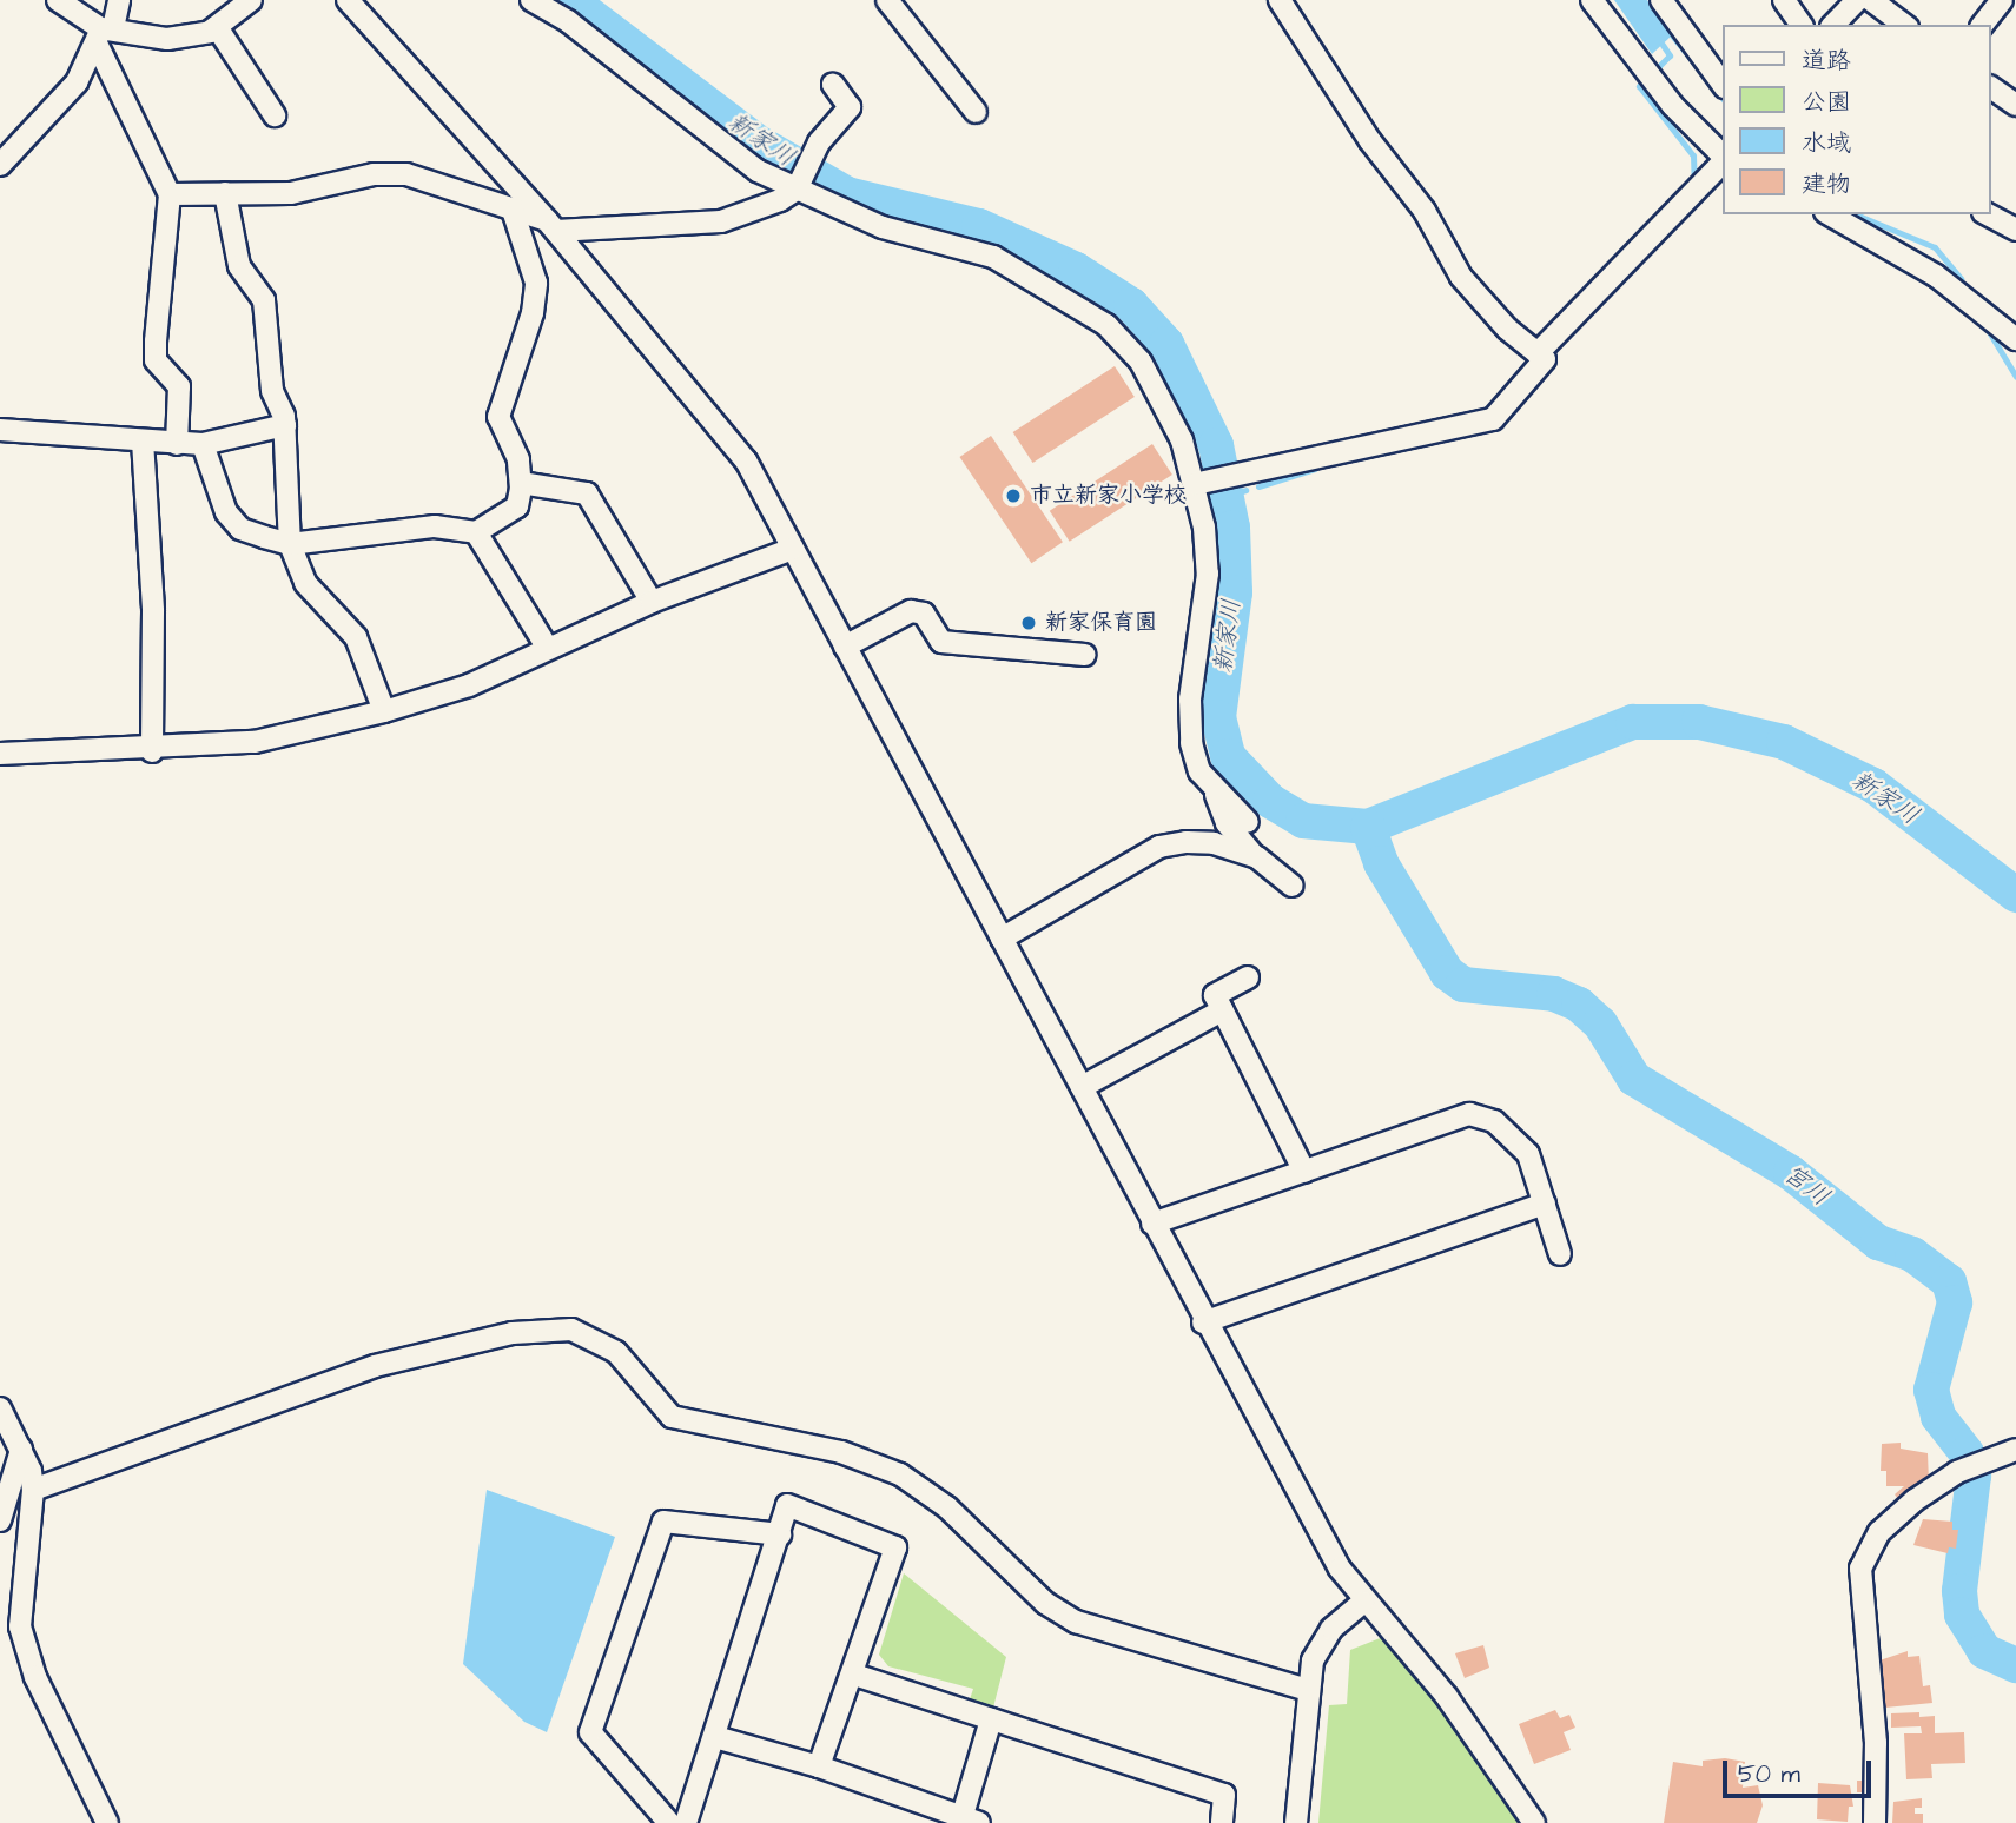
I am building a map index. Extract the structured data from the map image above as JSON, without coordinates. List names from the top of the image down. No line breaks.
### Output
{"water":["新家川","宮川"],"places":["市立新家小学校","新家保育園"],"legend":["道路","公園","水域","建物"],"scale_bar":"50 m"}
